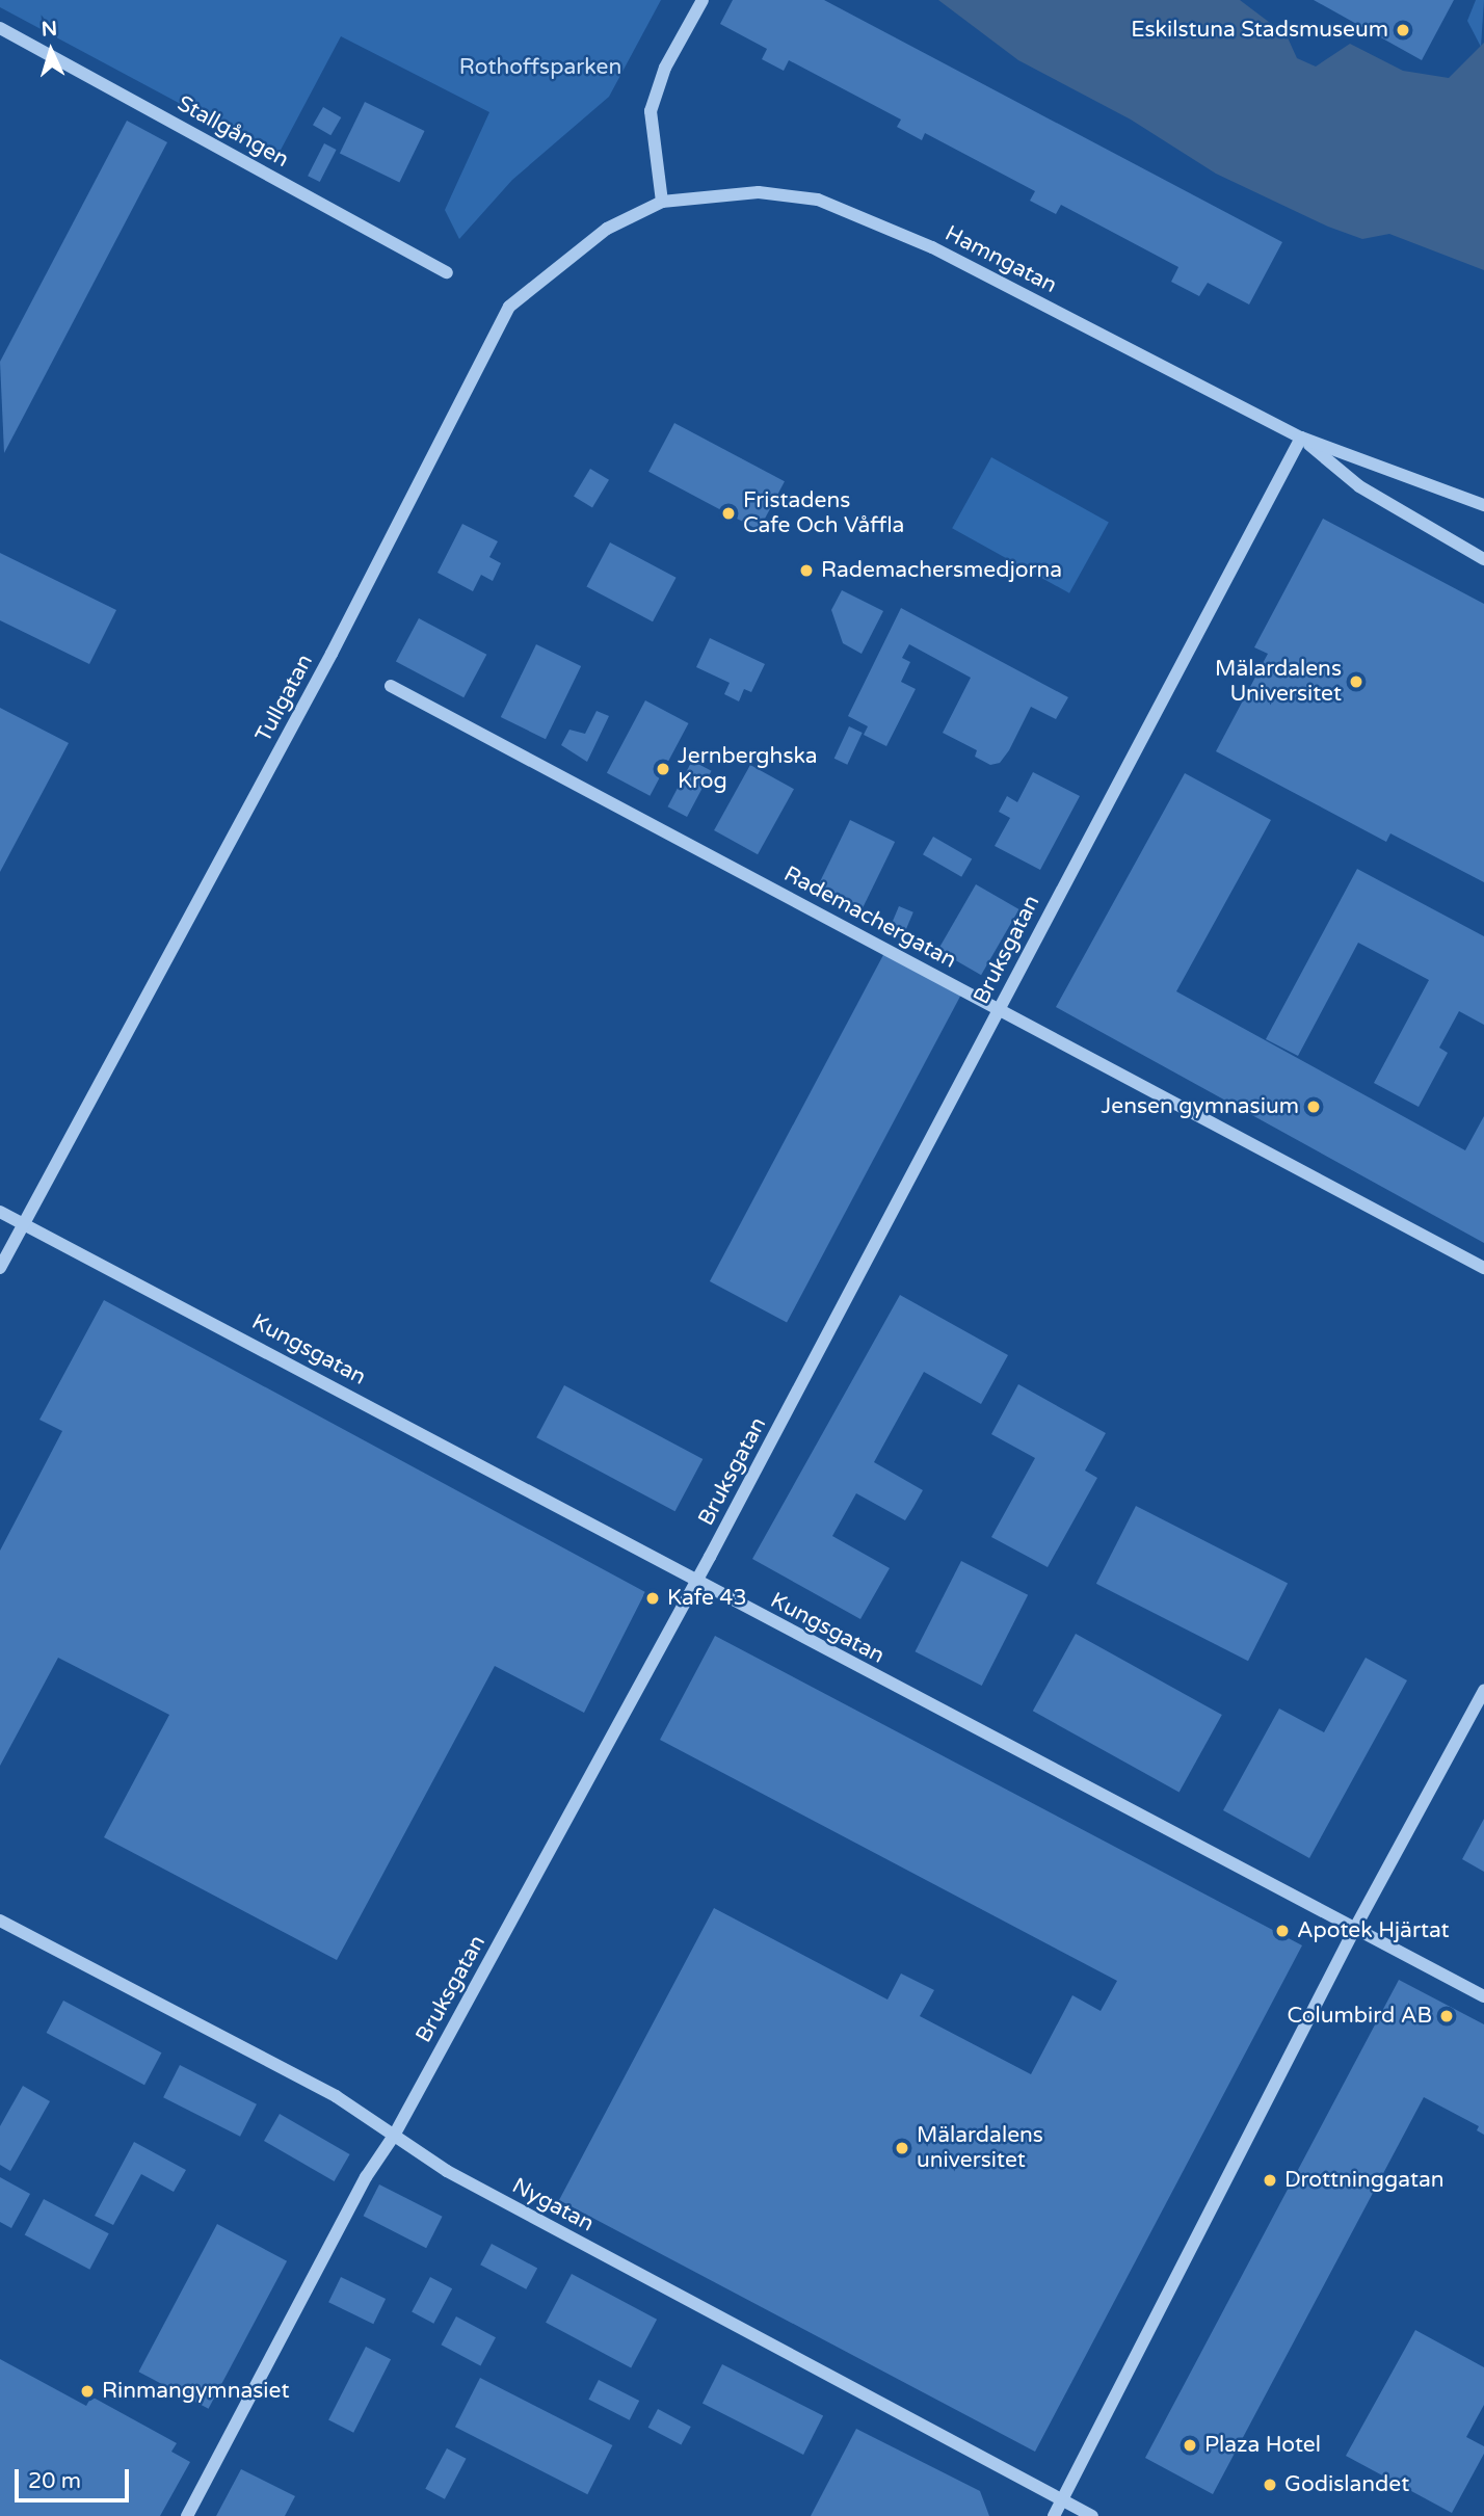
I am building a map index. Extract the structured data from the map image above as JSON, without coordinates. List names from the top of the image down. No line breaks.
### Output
{"streets":{"street":["Stallgången","Hamngatan","Tullgatan","Rademachergatan","Bruksgatan","Kungsgatan","Nygatan"]},"crossings":[["Hamngatan","Tullgatan"],["Hamngatan","Bruksgatan"],["Tullgatan","Kungsgatan"],["Rademachergatan","Bruksgatan"],["Bruksgatan","Kungsgatan"],["Bruksgatan","Nygatan"]],"parks":["Rothoffsparken"],"places":["Eskilstuna Stadsmuseum","Fristadens Cafe Och Våffla","Rademachersmedjorna","Mälardalens Universitet","Jernberghska Krog","Jensen gymnasium","Kafe 43","Apotek Hjärtat","Columbird AB","Mälardalens universitet","Drottninggatan","Rinmangymnasiet","Plaza Hotel","Godislandet"],"scale_bar":"20 m","north":"top"}
